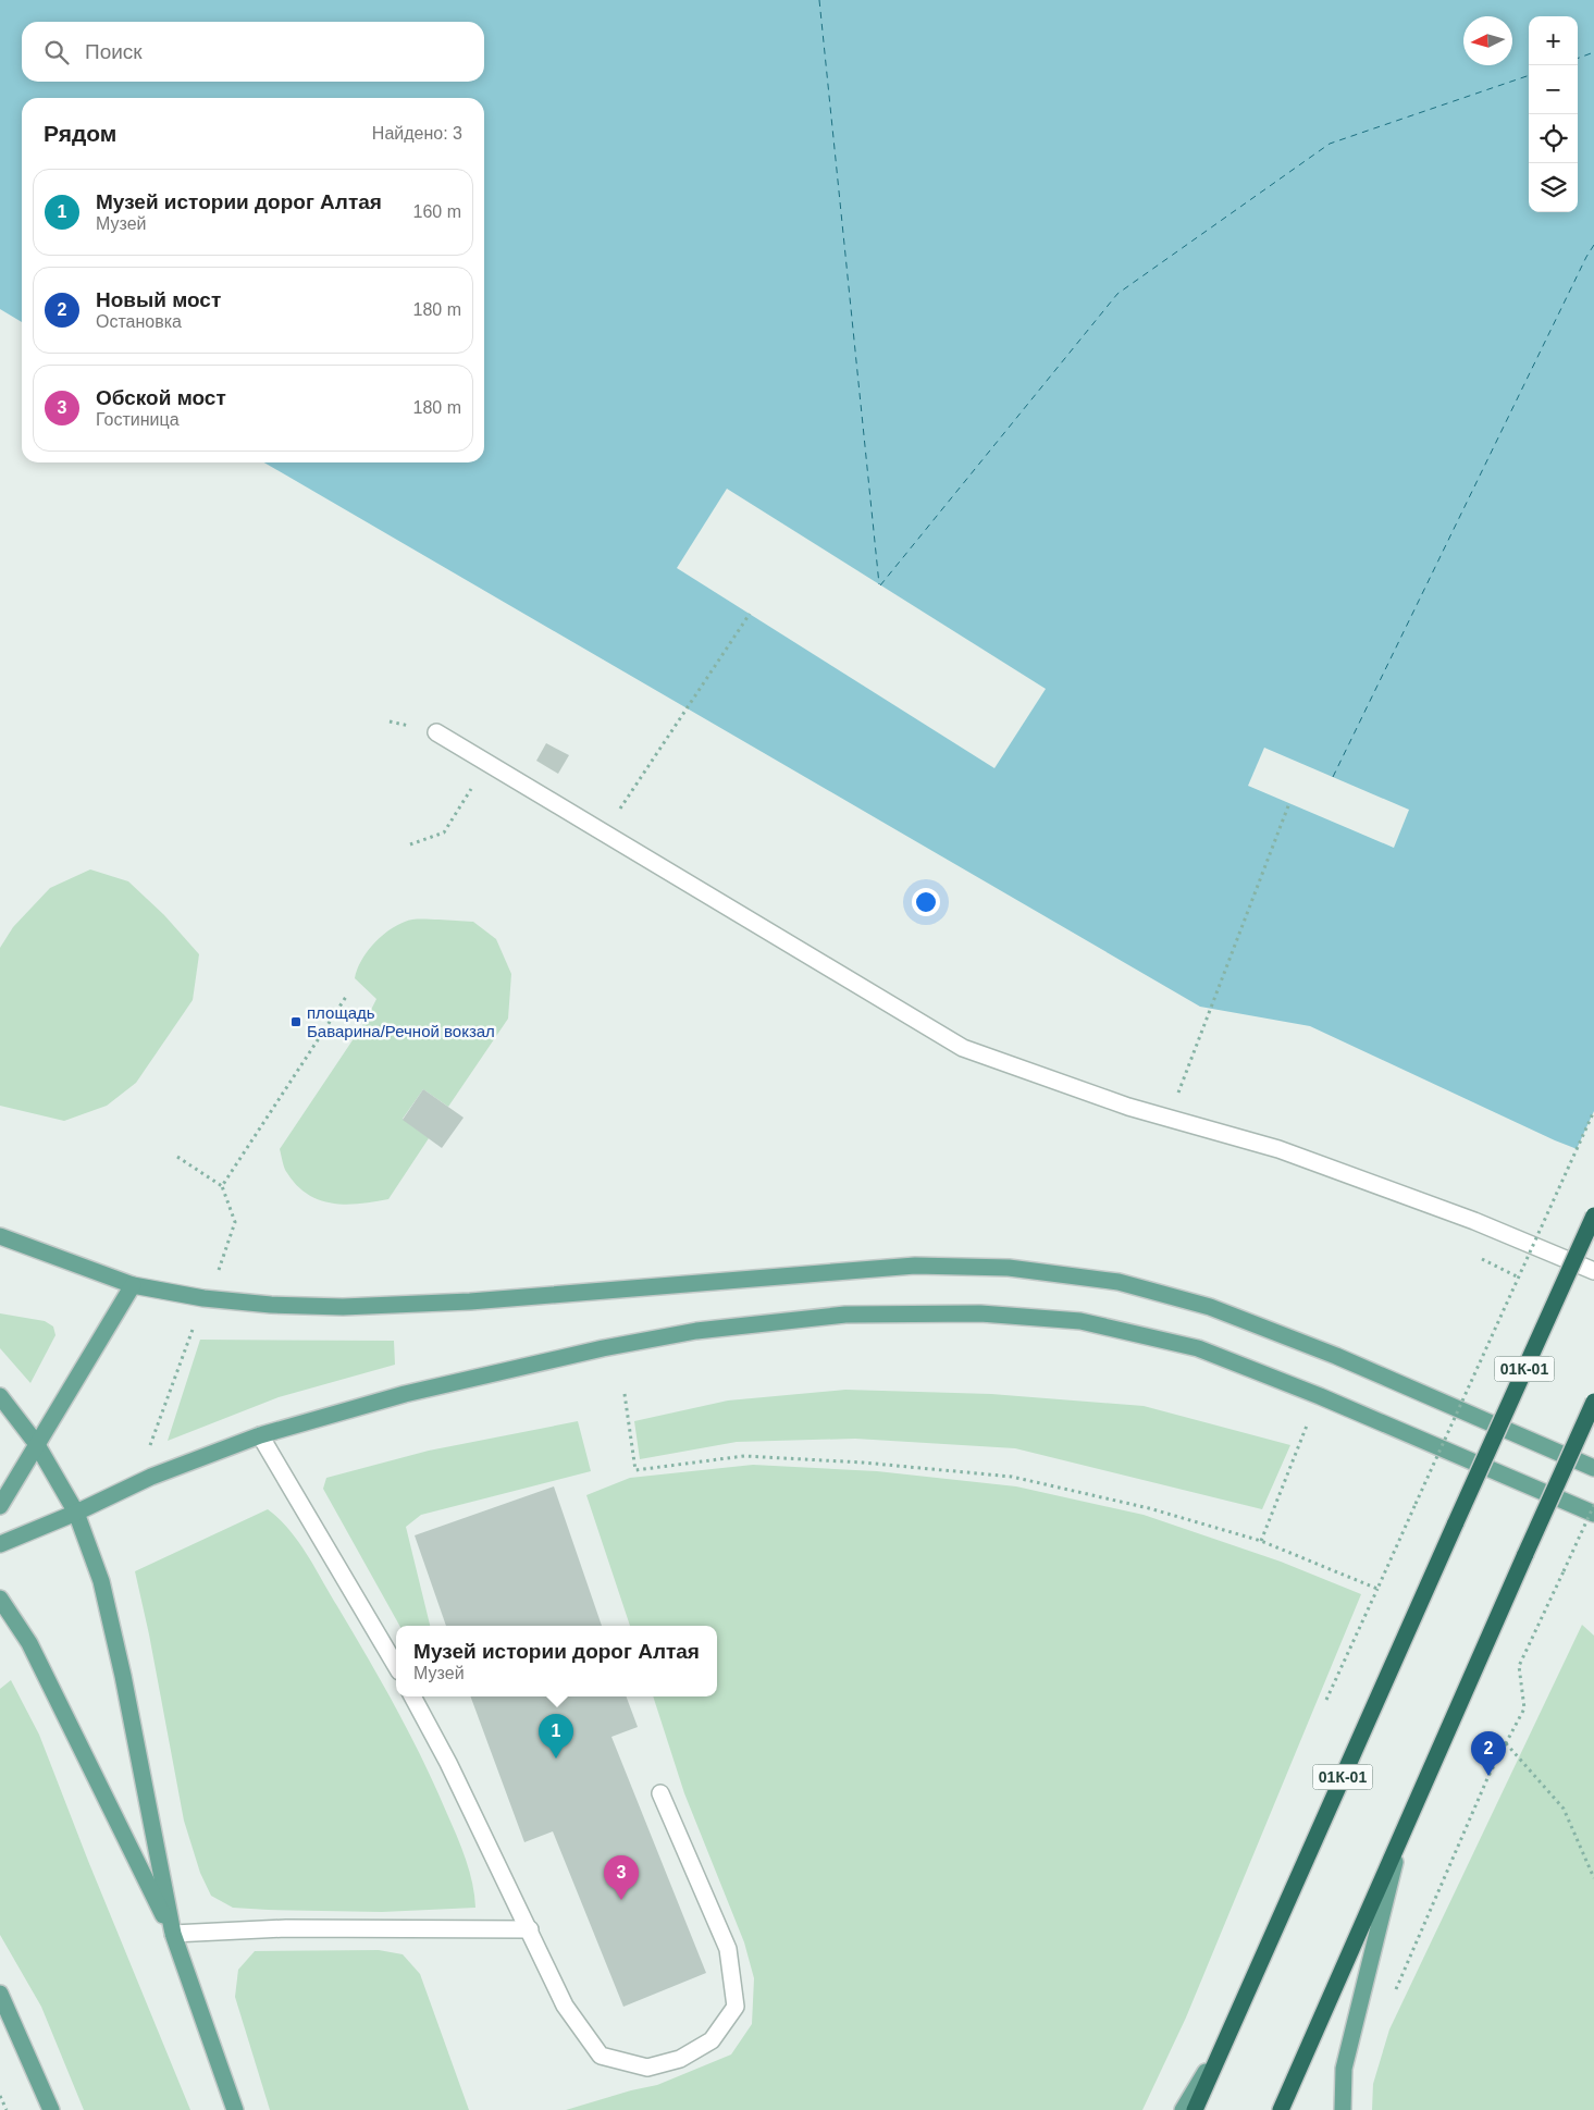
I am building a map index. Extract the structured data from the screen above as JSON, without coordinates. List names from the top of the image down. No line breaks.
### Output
{"streets":{"highway":["01К-01"]},"places":{"transit":["площадь Баварина/Речной вокзал"]},"north":"left","page":{"map_buttons":["+","−"],"search":"Поиск","heading":["Рядом","Найдено: 3"],"list":[{"mark":"1","name":"Музей истории дорог Алтая","note":"Музей","value":"160 m"},{"mark":"2","name":"Новый мост","note":"Остановка","value":"180 m"},{"mark":"3","name":"Обской мост","note":"Гостиница","value":"180 m"}],"popup":["Музей истории дорог Алтая","Музей"],"pins":["1","2","3"]}}
